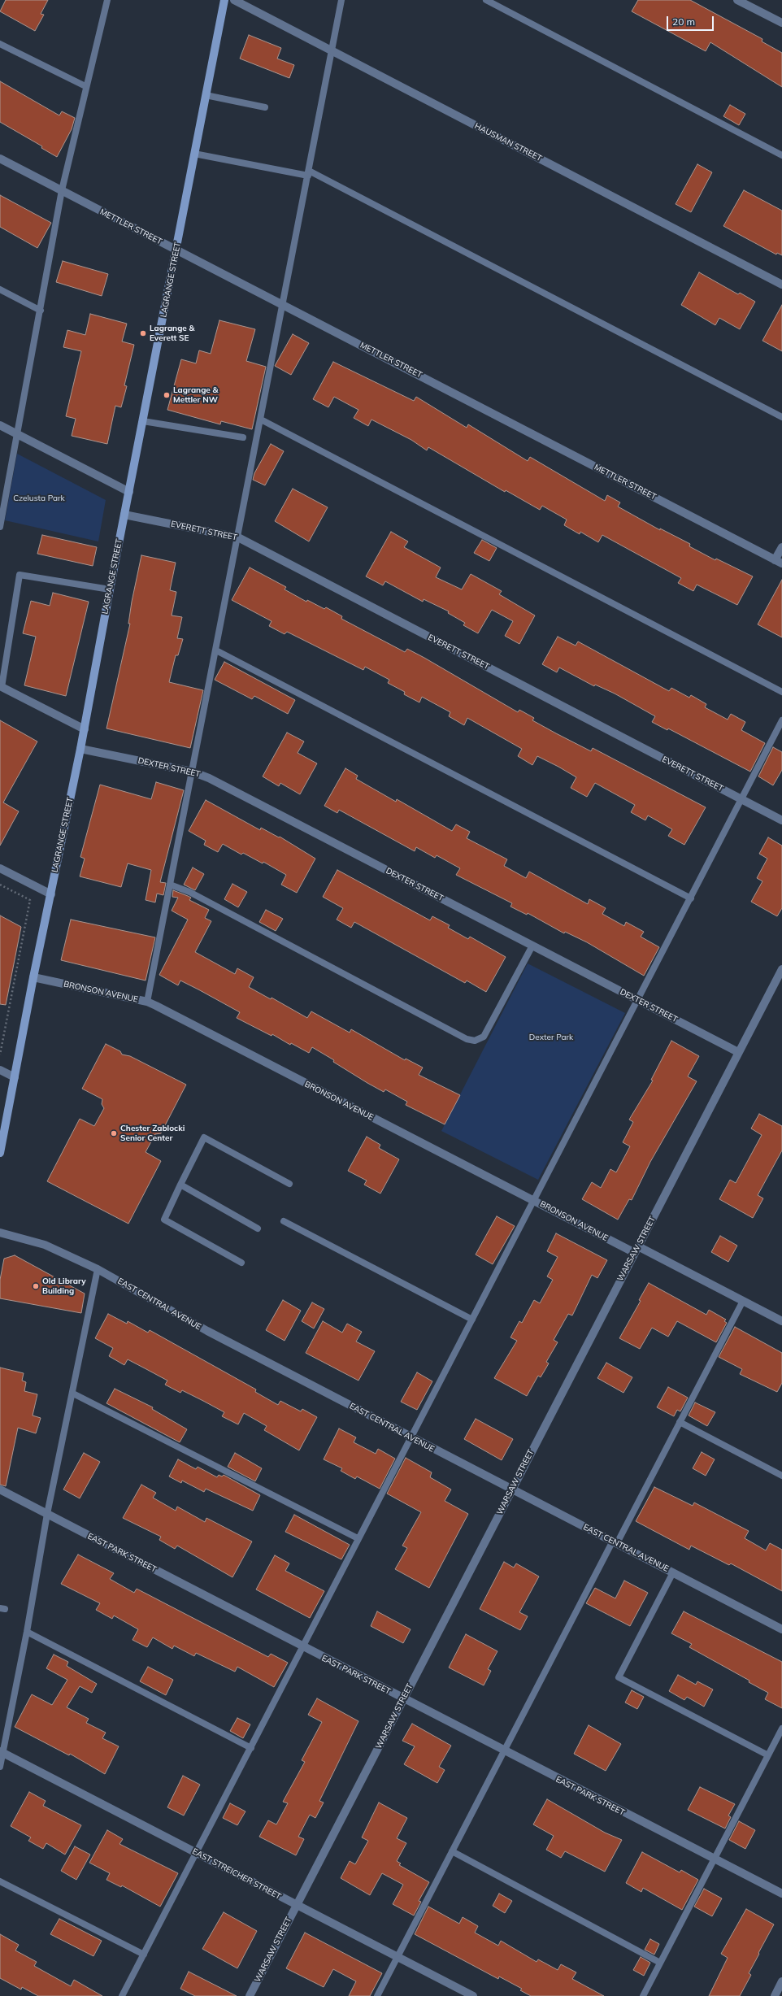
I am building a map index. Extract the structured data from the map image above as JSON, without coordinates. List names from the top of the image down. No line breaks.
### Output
{"streets":{"main road":["LAGRANGE STREET"],"street":["HAUSMAN STREET","METTLER STREET","EVERETT STREET","DEXTER STREET","BRONSON AVENUE","WARSAW STREET","EAST CENTRAL AVENUE","EAST PARK STREET","EAST STREICHER STREET"]},"crossings":[["METTLER STREET","LAGRANGE STREET"],["LAGRANGE STREET","EVERETT STREET"],["LAGRANGE STREET","DEXTER STREET"],["LAGRANGE STREET","BRONSON AVENUE"],["DEXTER STREET","WARSAW STREET"],["BRONSON AVENUE","WARSAW STREET"],["WARSAW STREET","EAST CENTRAL AVENUE"],["WARSAW STREET","EAST PARK STREET"],["WARSAW STREET","EAST STREICHER STREET"]],"parks":["Czelusta Park","Dexter Park"],"places":["Lagrange & Everett SE","Lagrange & Mettler NW","Chester Zablocki Senior Center","Old Library Building"],"scale_bar":"20 m"}
